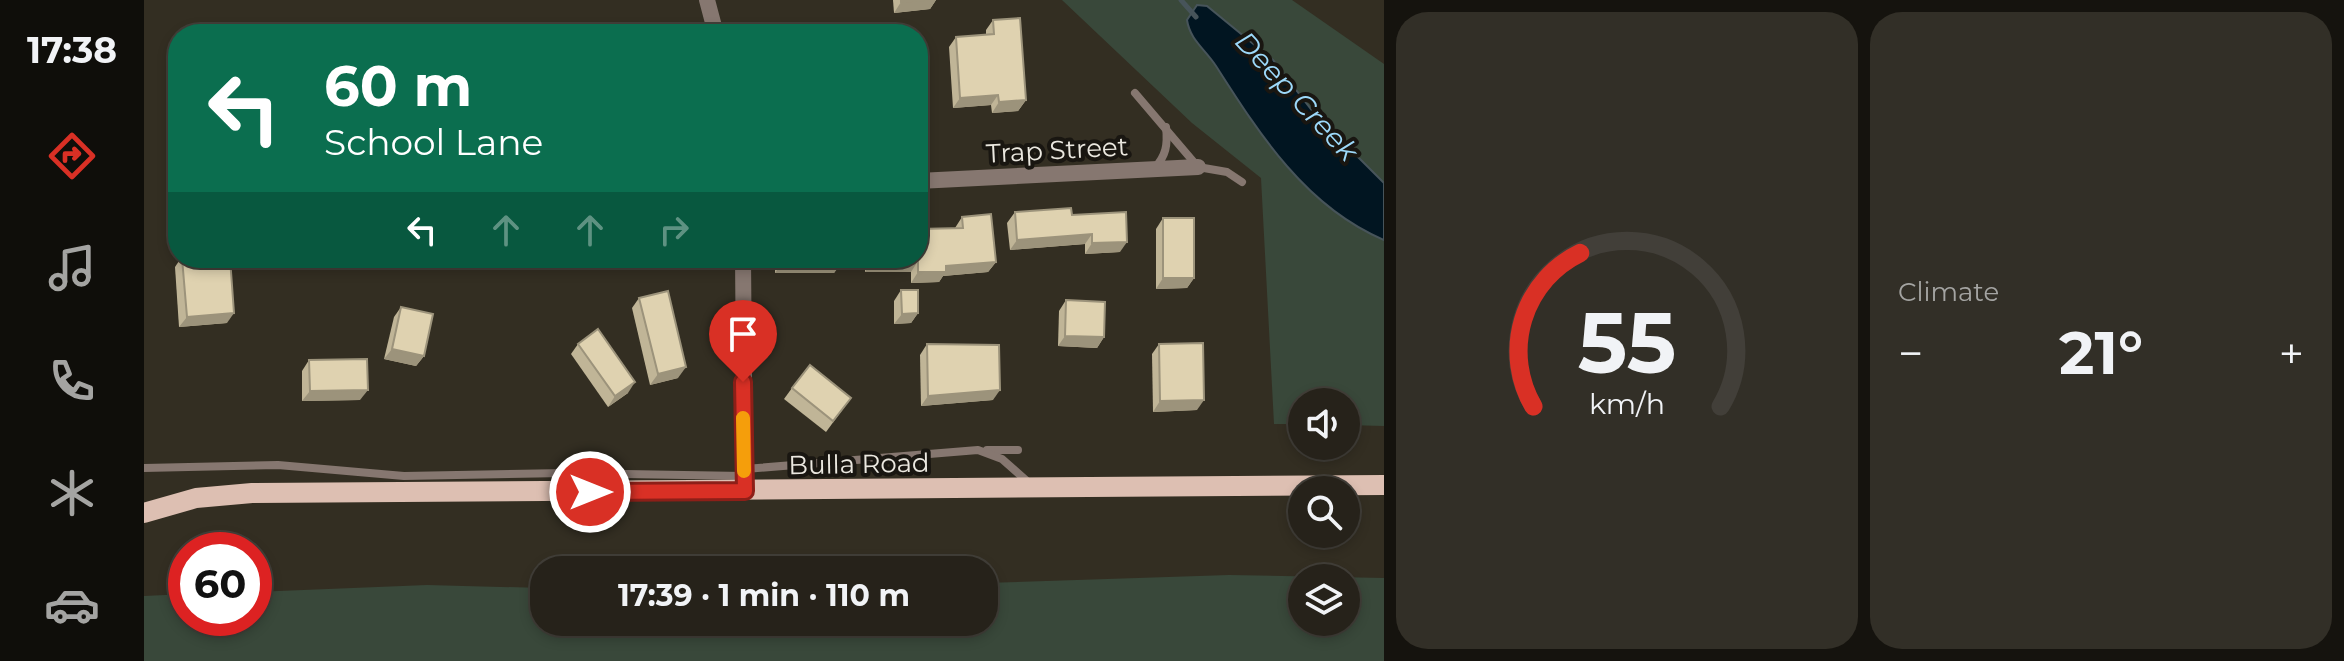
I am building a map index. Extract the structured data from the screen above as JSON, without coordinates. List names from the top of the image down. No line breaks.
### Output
{"streets":{"main road":["Bulla Road"],"street":["Trap Street"]},"water":["Deep Creek"],"page":{"tabs":"17:38","tile":"Climate","turn":["60 m","School Lane"],"heat":["−","21°","+"],"limit":"60","trip":"17:39 · 1 min · 110 m","gauge":["55","km/h"]}}
